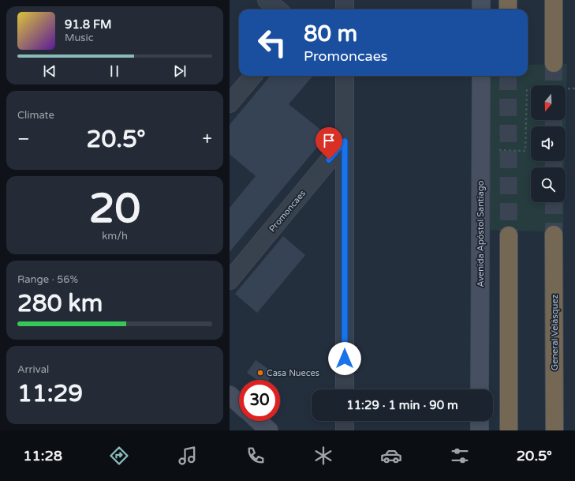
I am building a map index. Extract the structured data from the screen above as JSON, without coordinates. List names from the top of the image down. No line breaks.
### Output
{"streets":{"highway":["General Velásquez"],"main road":["Avenida Apóstol Santiago"],"street":["Promoncaes"]},"places":["Casa Nueces"],"north":"bottom","page":{"turn":["80 m","Promoncaes"],"song":["91.8 FM","Music"],"tile":["Climate",["20","km/h"],["Range · 56%","280 km"],["Arrival","11:29"]],"heat":["−","20.5°","+"],"limit":"30","trip":"11:29 · 1 min · 90 m","tabs":["11:28","20.5°"]}}
